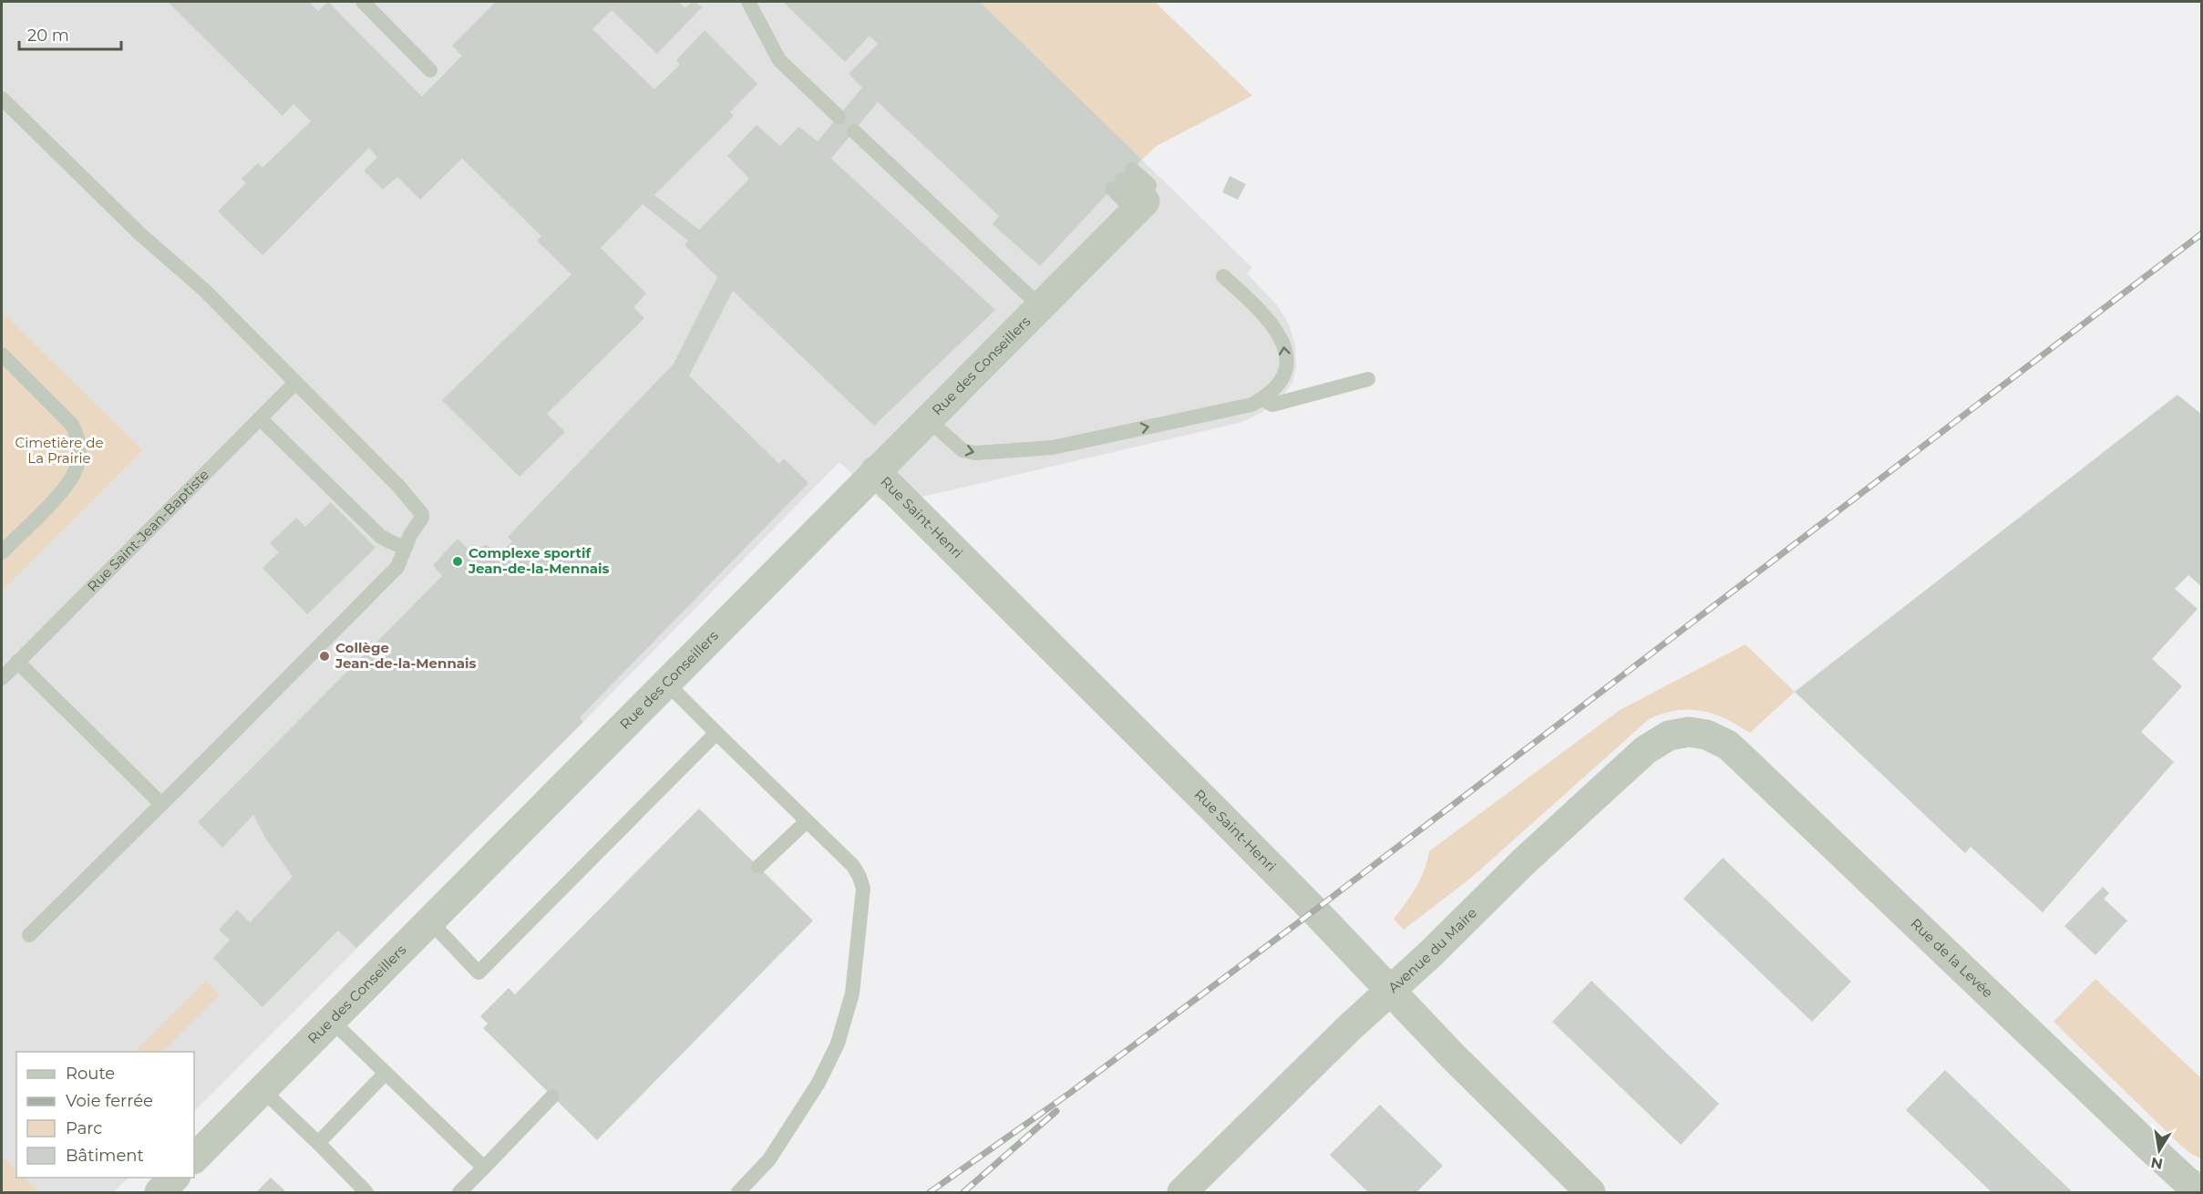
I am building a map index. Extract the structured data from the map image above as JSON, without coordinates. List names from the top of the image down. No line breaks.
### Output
{"streets":{"street":["Rue des Conseillers","Rue Saint-Henri","Avenue du Maire","Rue de la Levée"],"lane":["Rue Saint-Jean-Baptiste"]},"crossings":[["Rue des Conseillers","Rue Saint-Henri"],["Rue Saint-Henri","Avenue du Maire"],["Avenue du Maire","Rue de la Levée"]],"parks":["Cimetière de La Prairie"],"places":["Complexe sportif Jean-de-la-Mennais","Collège Jean-de-la-Mennais"],"legend":["Route","Voie ferrée","Parc","Bâtiment"],"scale_bar":"20 m","north":"bottom"}
